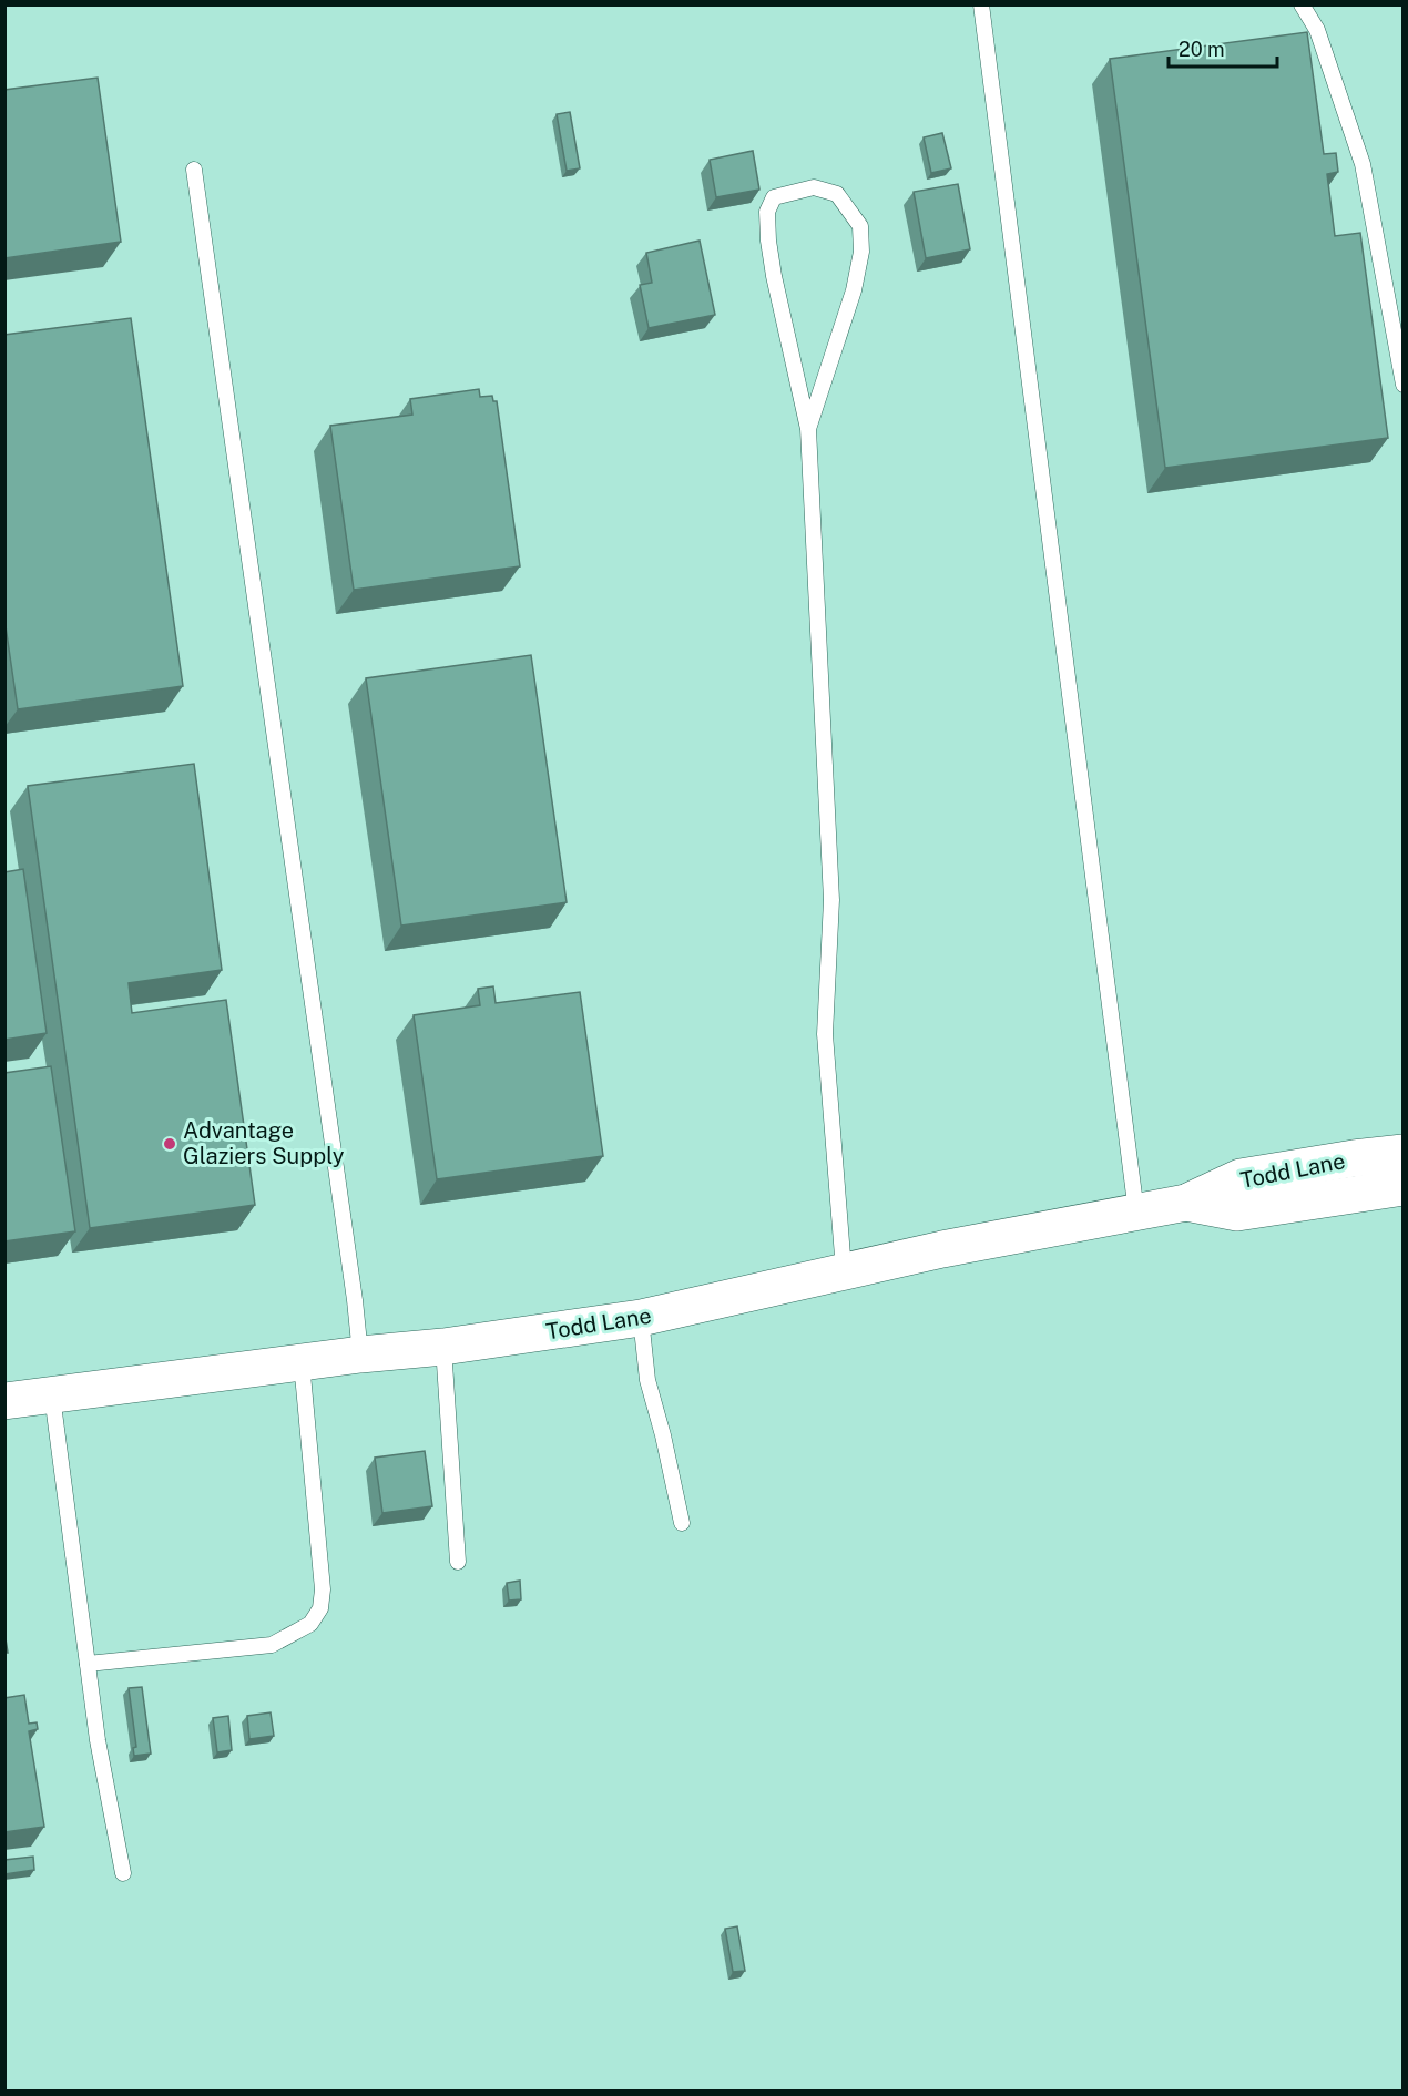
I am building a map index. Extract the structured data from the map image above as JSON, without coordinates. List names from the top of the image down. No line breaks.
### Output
{"streets":{"street":["Todd Lane"]},"places":["Advantage Glaziers Supply"],"scale_bar":"20 m"}
